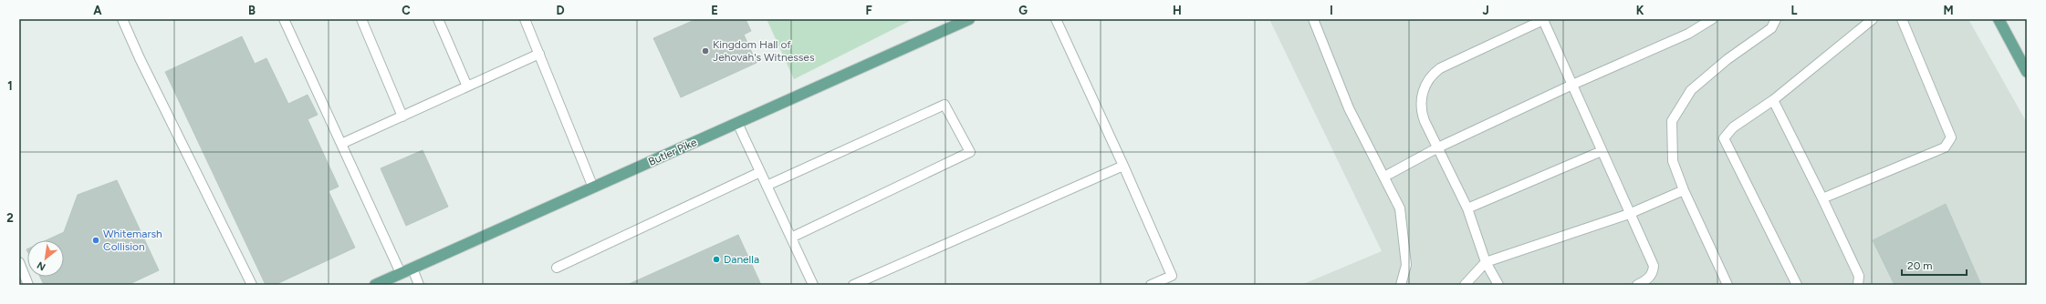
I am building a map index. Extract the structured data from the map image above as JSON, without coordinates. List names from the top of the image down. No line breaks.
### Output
{"streets":{"main road":["Butler Pike"]},"places":["Kingdom Hall of Jehovah's Witnesses","Whitemarsh Collision","Danella"],"scale_bar":"20 m","north":"bottom left","grid":{"columns":["A","B","C","D","E","F","G","H","I","J","K","L","M"],"rows":["1","2"]}}
